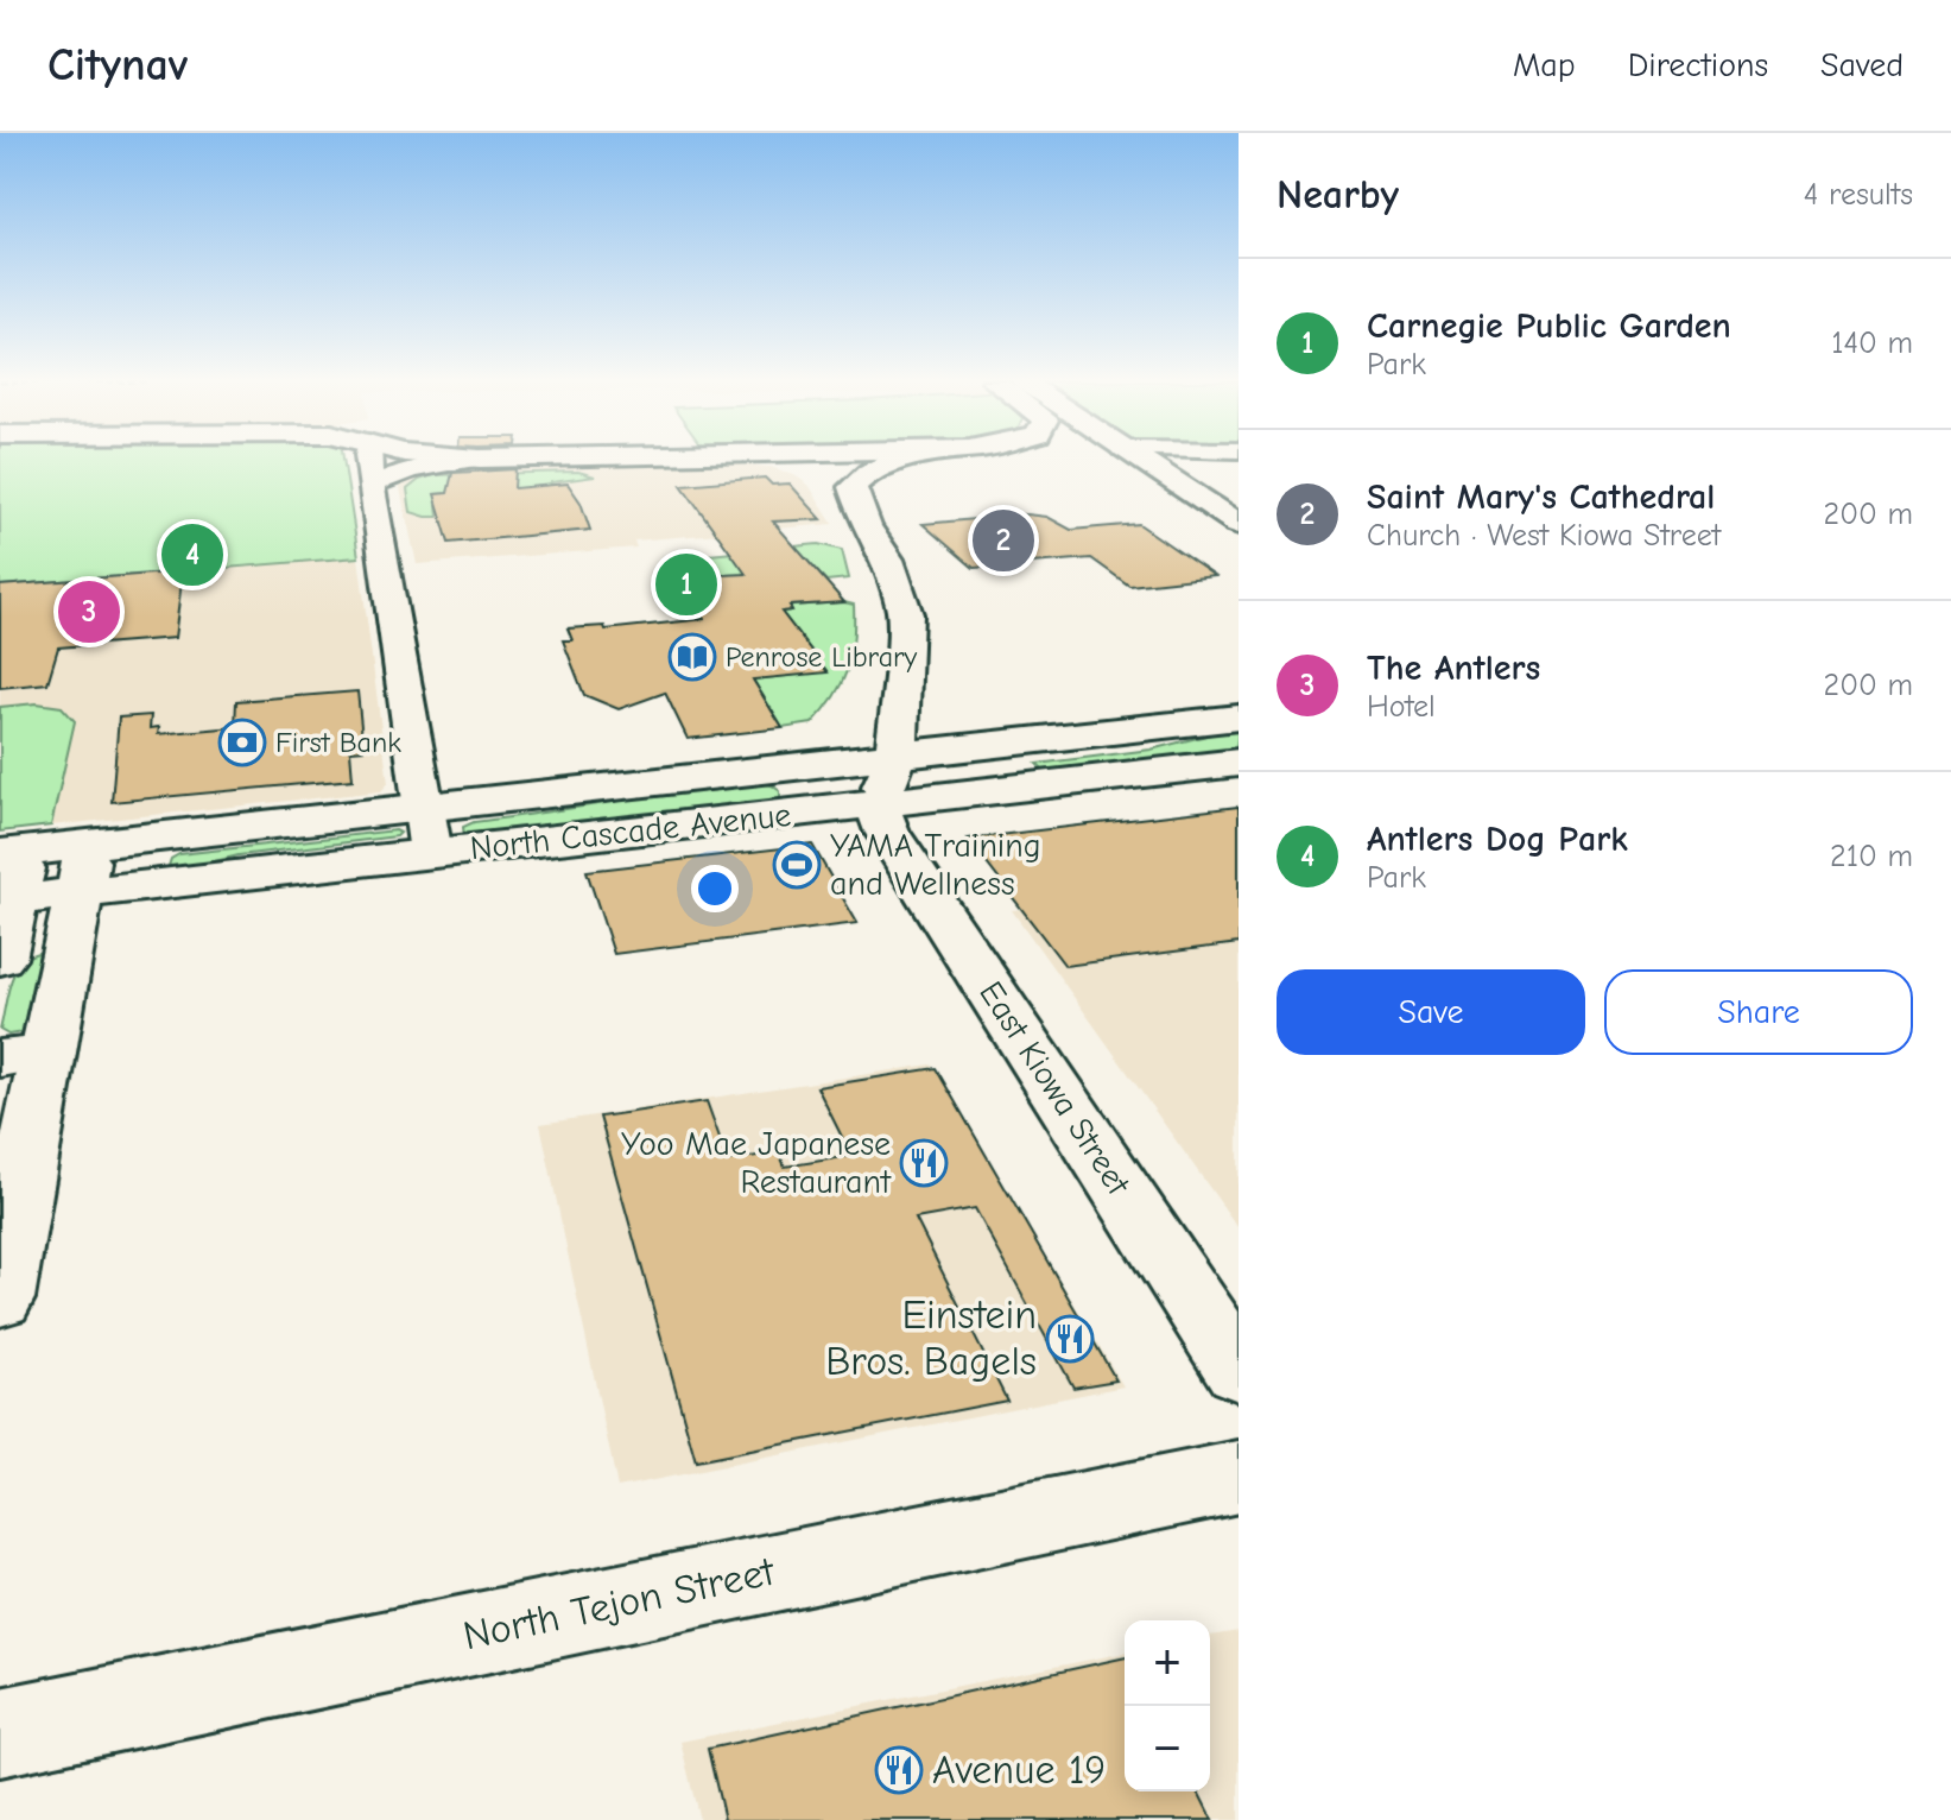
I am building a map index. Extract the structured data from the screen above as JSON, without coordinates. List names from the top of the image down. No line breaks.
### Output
{"streets":{"main road":["North Cascade Avenue","East Kiowa Street","North Tejon Street"]},"crossings":[["North Cascade Avenue","East Kiowa Street"]],"places":{"library":["Penrose Library"],"bank":["First Bank"],"sports":["YAMA Training and Wellness"],"restaurant":["Yoo Mae Japanese Restaurant","Einstein Bros. Bagels","Avenue 19"]},"page":{"header":"Citynav","nav":["Map","Directions","Saved"],"heading":["Nearby","4 results"],"list":[{"mark":"1","name":"Carnegie Public Garden","note":"Park","value":"140 m"},{"mark":"2","name":"Saint Mary's Cathedral","note":"Church · West Kiowa Street","value":"200 m"},{"mark":"3","name":"The Antlers","note":"Hotel","value":"200 m"},{"mark":"4","name":"Antlers Dog Park","note":"Park","value":"210 m"}],"pins":["2","4","1","3"],"buttons":["Save","Share"],"map_buttons":["+","−"]}}
